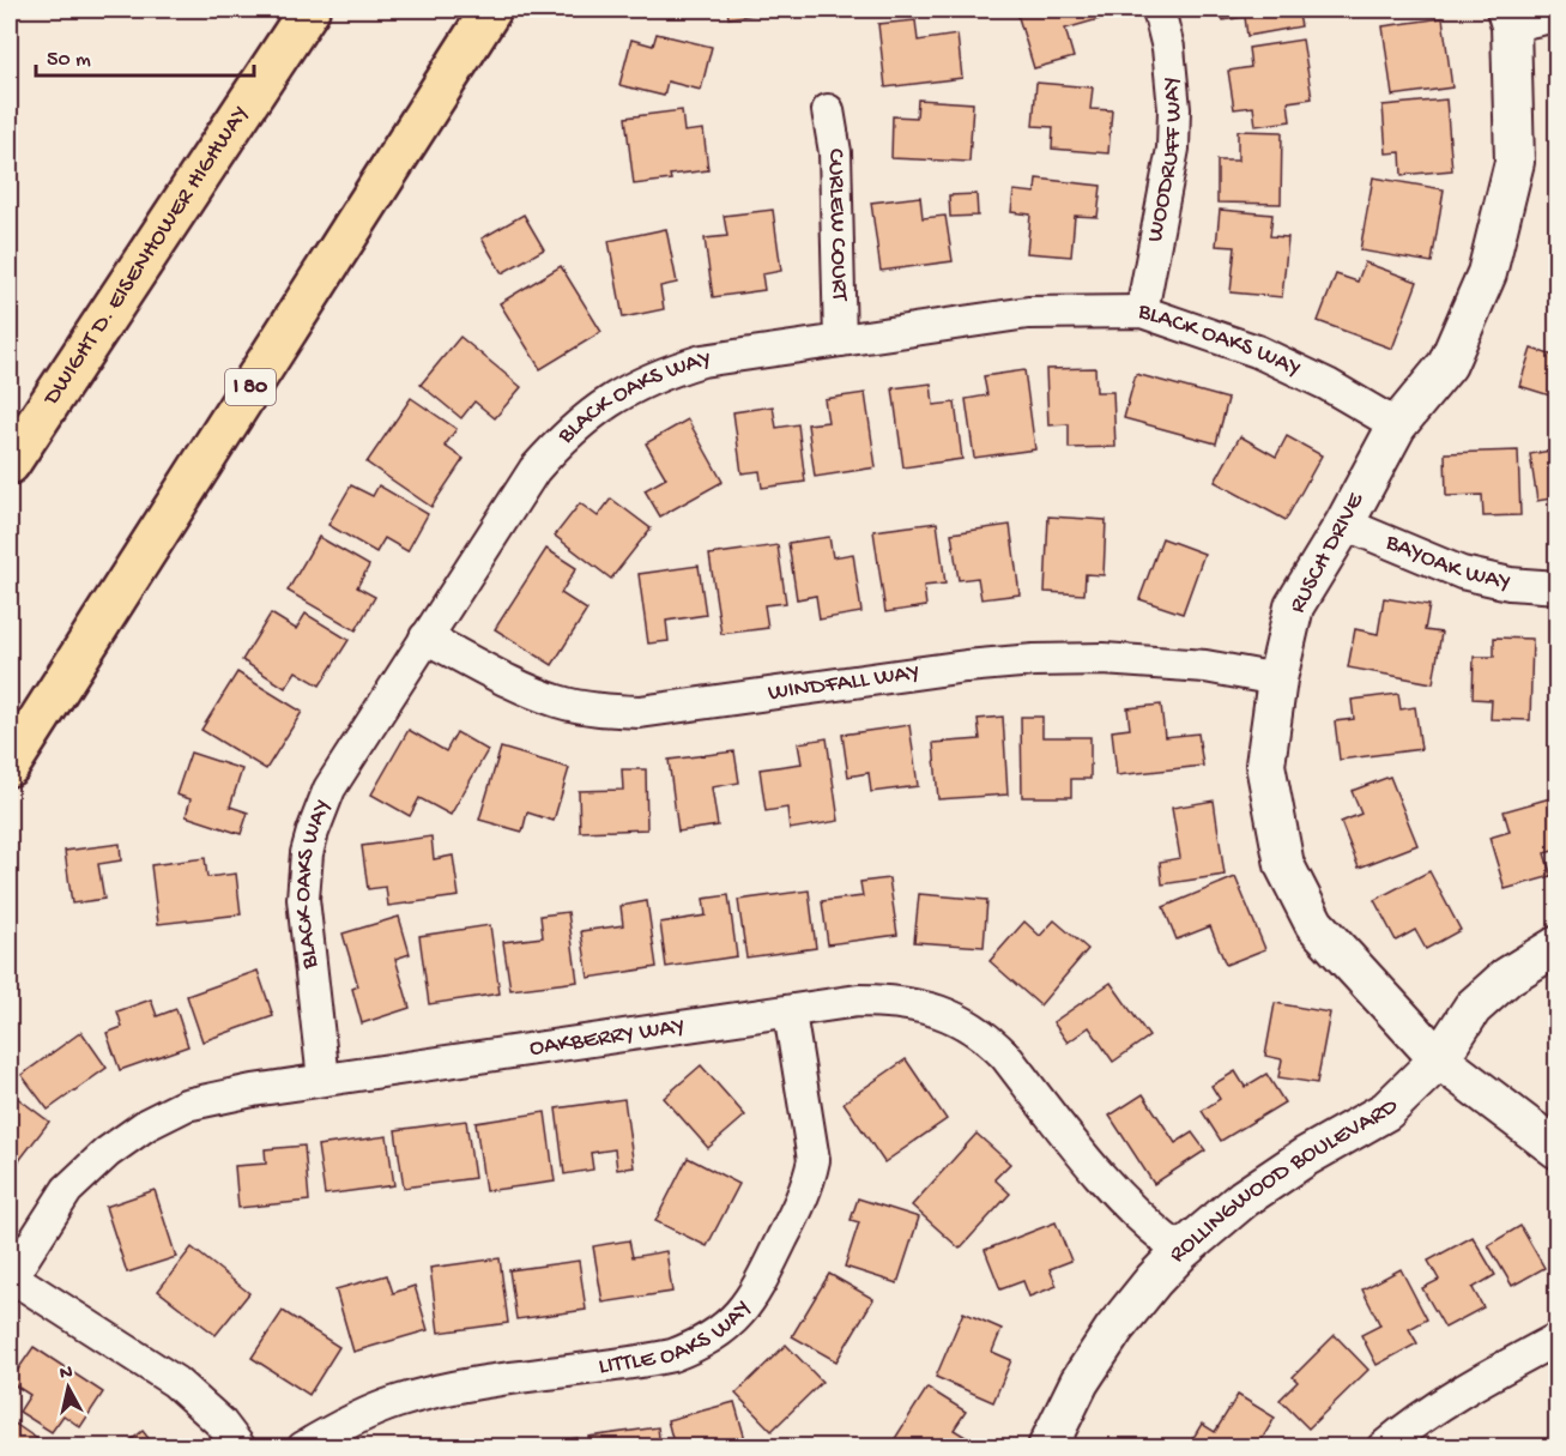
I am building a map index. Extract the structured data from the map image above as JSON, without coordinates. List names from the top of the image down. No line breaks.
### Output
{"streets":{"highway":["DWIGHT D. EISENHOWER HIGHWAY","I 80"],"street":["WOODRUFF WAY","CURLEW COURT","BLACK OAKS WAY","RUSCH DRIVE","BAYOAK WAY","WINDFALL WAY","OAKBERRY WAY","ROLLINGWOOD BOULEVARD","LITTLE OAKS WAY"]},"crossings":[["WOODRUFF WAY","BLACK OAKS WAY"],["CURLEW COURT","BLACK OAKS WAY"],["BLACK OAKS WAY","RUSCH DRIVE"],["BLACK OAKS WAY","WINDFALL WAY"],["BLACK OAKS WAY","OAKBERRY WAY"],["RUSCH DRIVE","BAYOAK WAY"],["RUSCH DRIVE","WINDFALL WAY"],["RUSCH DRIVE","ROLLINGWOOD BOULEVARD"],["OAKBERRY WAY","ROLLINGWOOD BOULEVARD"],["OAKBERRY WAY","LITTLE OAKS WAY"]],"scale_bar":"50 m","north":"top"}
